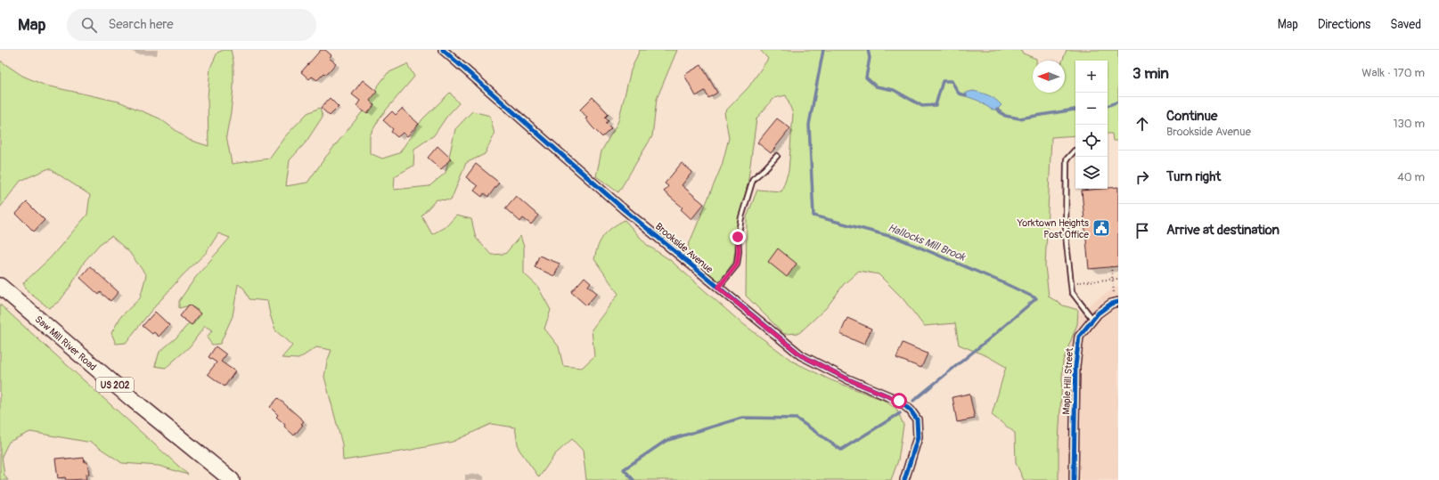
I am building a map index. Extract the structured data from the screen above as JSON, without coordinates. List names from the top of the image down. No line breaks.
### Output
{"streets":{"highway":["Saw Mill River Road","US 202"],"street":["Brookside Avenue","Maple Hill Street"]},"water":["Hallocks Mill Brook"],"places":{"public building":["Yorktown Heights Post Office"]},"north":"left","page":{"header":"Map","search":"Search here","nav":["Map","Directions","Saved"],"heading":["3 min","Walk · 170 m"],"map_buttons":["+","−"],"list":[["Continue","Brookside Avenue","130 m"],["Turn right","40 m"],"Arrive at destination"]}}
